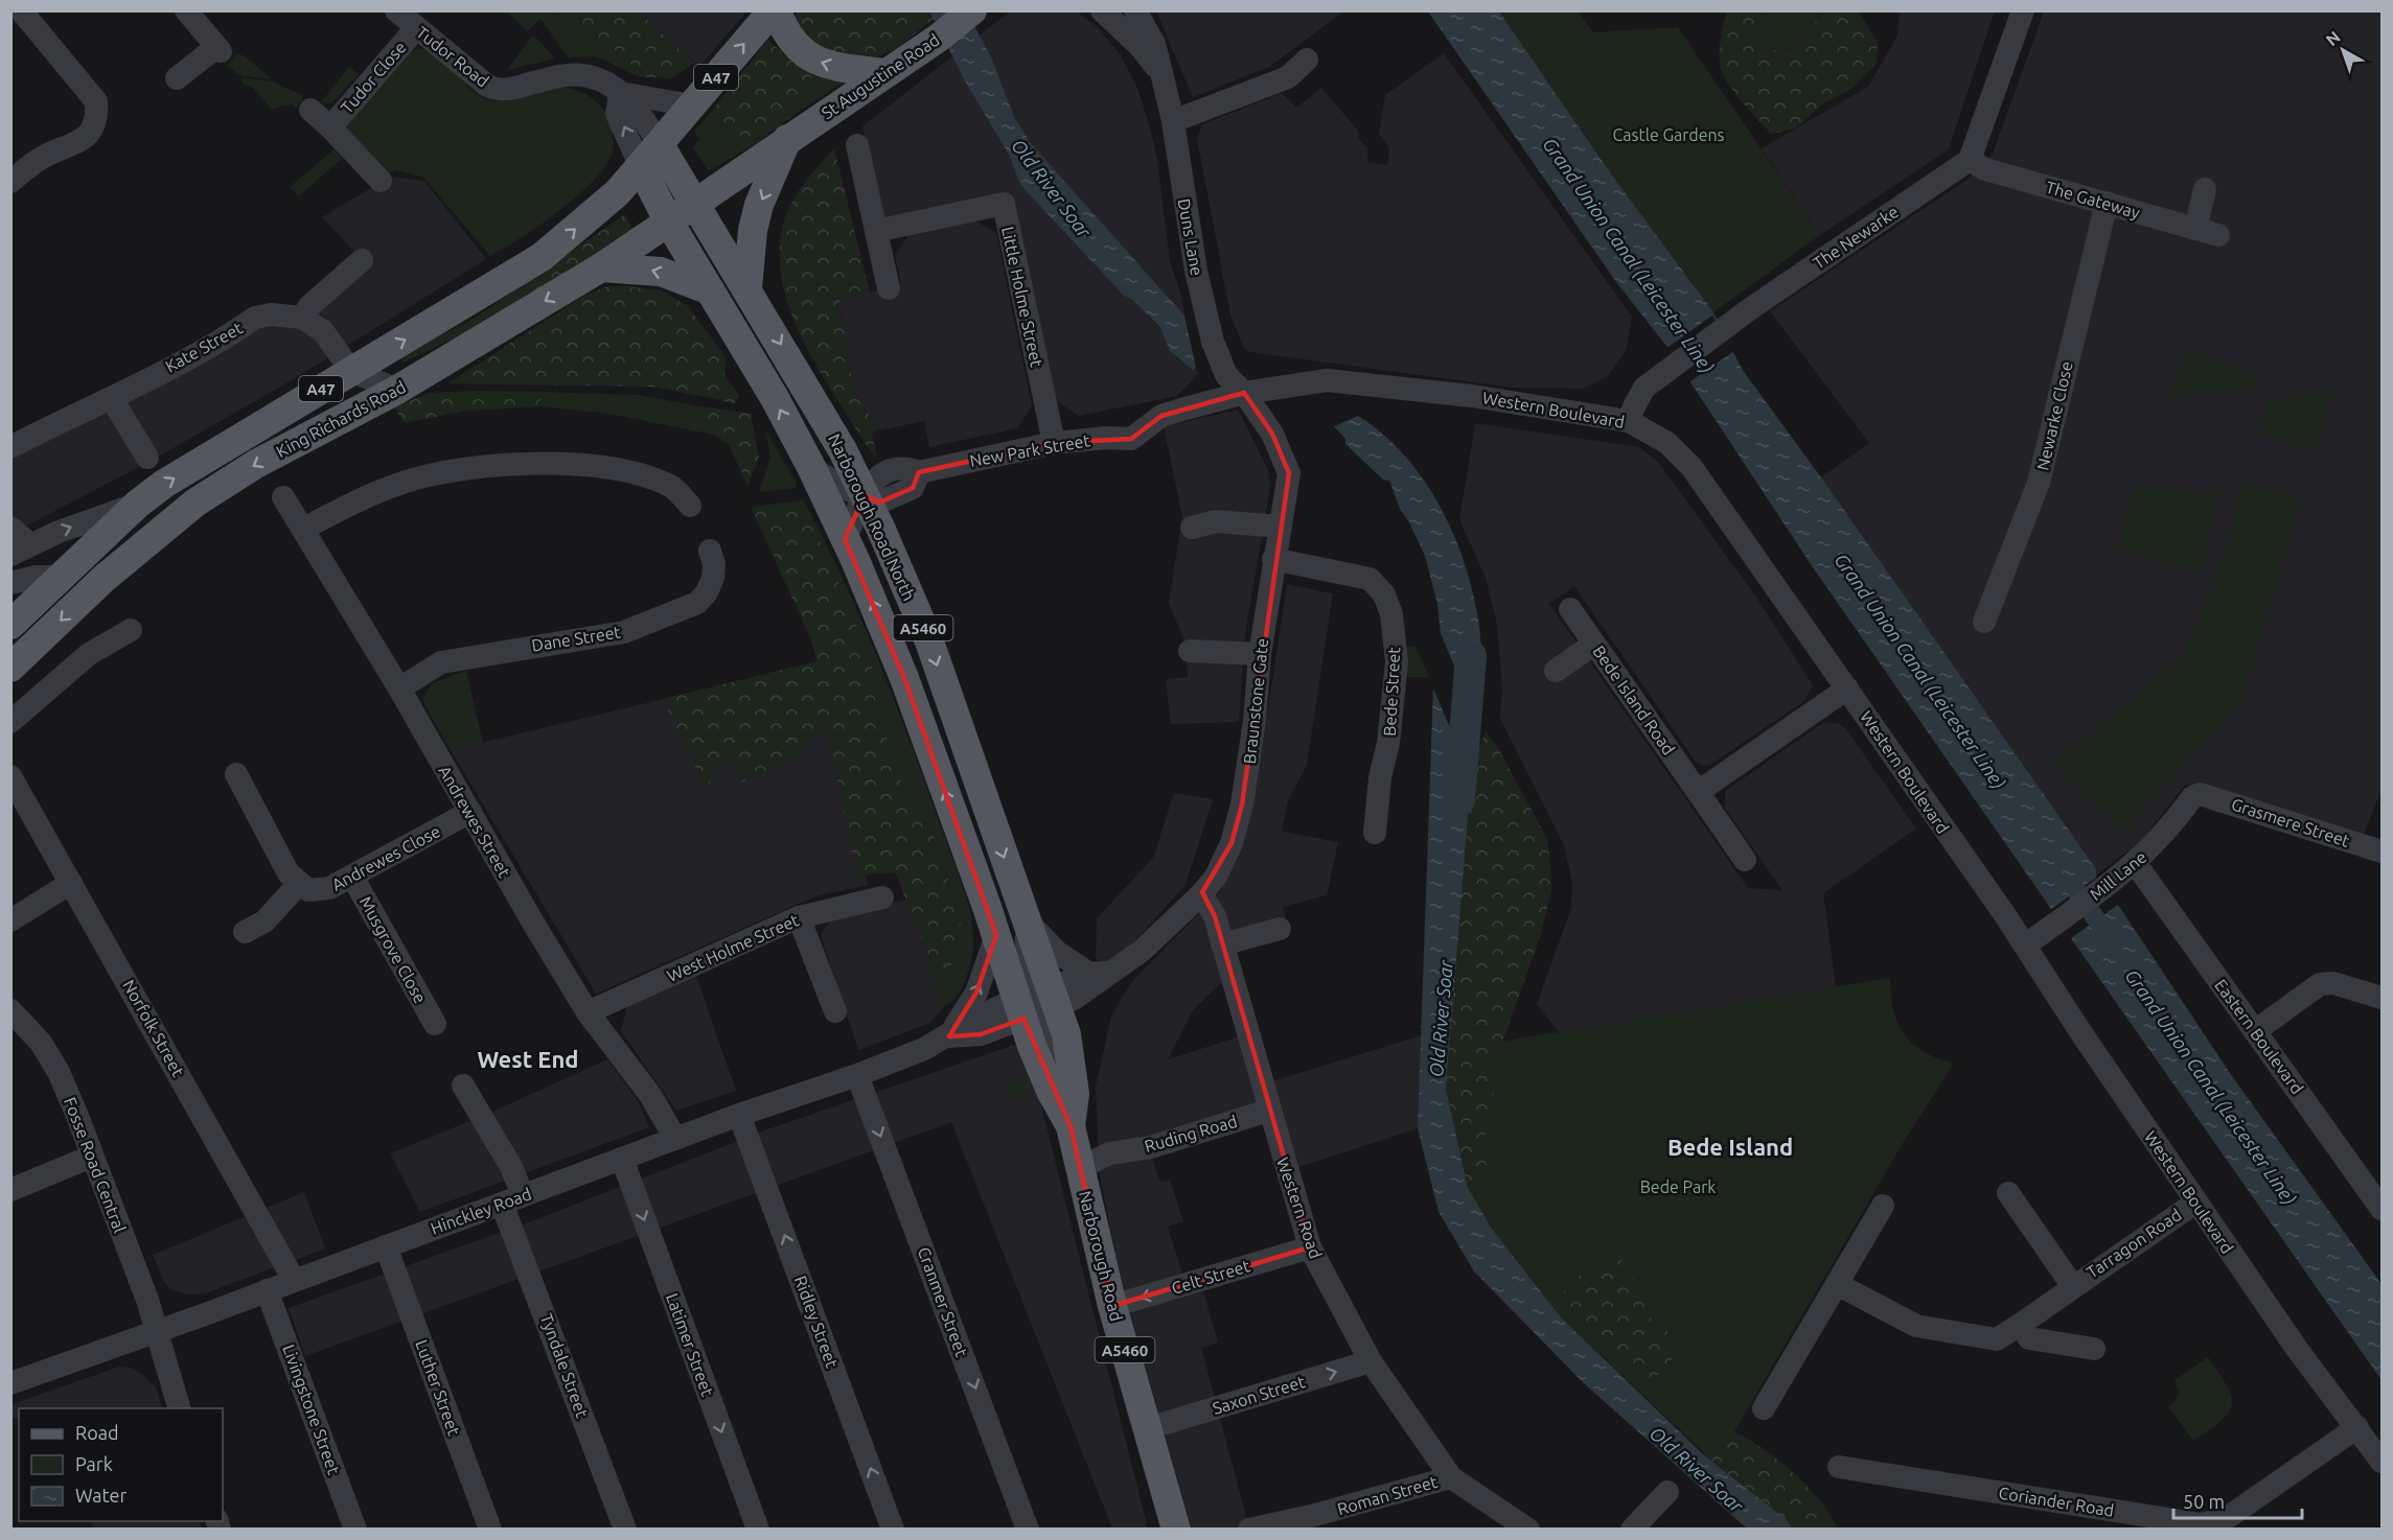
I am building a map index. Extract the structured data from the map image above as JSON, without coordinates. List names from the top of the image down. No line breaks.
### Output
{"streets":{"main road":["St Augustine Road","A47","King Richards Road","Narborough Road North","A5460","Narborough Road"],"street":["Tudor Road","Tudor Close","The Gateway","Duns Lane","The Newarke","Little Holme Street","Kate Street","Western Boulevard","Newarke Close","New Park Street","Dane Street","Bede Street","Bede Island Road","Braunstone Gate","Andrewes Street","Grasmere Street","Andrewes Close","Mill Lane","West Holme Street","Musgrove Close","Norfolk Street","Eastern Boulevard","Ruding Road","Fosse Road Central","Western Road","Hinckley Road","Tarragon Road","Celt Street","Cranmer Street","Ridley Street","Latimer Street","Tyndale Street","Luther Street","Saxon Street","Livingstone Street","Roman Street","Coriander Road"]},"crossings":[["Tudor Road","Tudor Close"],["Tudor Road","A47"],["Tudor Road","King Richards Road"],["Tudor Road","Narborough Road North"],["St Augustine Road","King Richards Road"],["St Augustine Road","Narborough Road North"],["A47","King Richards Road"],["A47","Narborough Road North"],["The Gateway","The Newarke"],["The Gateway","Newarke Close"],["Duns Lane","Western Boulevard"],["Duns Lane","New Park Street"],["Duns Lane","Braunstone Gate"],["The Newarke","Western Boulevard"],["Little Holme Street","New Park Street"],["Western Boulevard","New Park Street"],["Western Boulevard","Braunstone Gate"],["Western Boulevard","Mill Lane"],["Western Boulevard","Tarragon Road"],["Western Boulevard","Coriander Road"],["King Richards Road","Narborough Road North"],["New Park Street","Narborough Road North"],["New Park Street","Braunstone Gate"],["Narborough Road North","A5460"],["Narborough Road North","Braunstone Gate"],["Narborough Road North","Hinckley Road"],["Narborough Road North","Narborough Road"],["A5460","Braunstone Gate"],["Dane Street","Andrewes Street"],["Bede Street","Braunstone Gate"],["Braunstone Gate","Western Road"],["Braunstone Gate","Hinckley Road"],["Braunstone Gate","Narborough Road"],["Andrewes Street","Andrewes Close"],["Andrewes Street","West Holme Street"],["Andrewes Street","Hinckley Road"],["Grasmere Street","Mill Lane"],["Andrewes Close","Musgrove Close"],["Mill Lane","Eastern Boulevard"],["Norfolk Street","Hinckley Road"],["Ruding Road","Western Road"],["Ruding Road","Narborough Road"],["Fosse Road Central","Hinckley Road"],["Western Road","Celt Street"],["Western Road","Saxon Street"],["Western Road","Roman Street"],["Hinckley Road","Narborough Road"],["Hinckley Road","Cranmer Street"],["Hinckley Road","Ridley Street"],["Hinckley Road","Latimer Street"],["Hinckley Road","Tyndale Street"],["Hinckley Road","Luther Street"],["Hinckley Road","Livingstone Street"],["Narborough Road","Celt Street"],["Narborough Road","Saxon Street"]],"one_way":["Celt Street","Cranmer Street","Ridley Street","Latimer Street","Saxon Street"],"districts":["West End","Bede Island"],"water":["Old River Soar","Grand Union Canal (Leicester Line)"],"parks":["Castle Gardens","Bede Park"],"legend":["Road","Park","Water"],"scale_bar":"50 m","north":"top left"}
